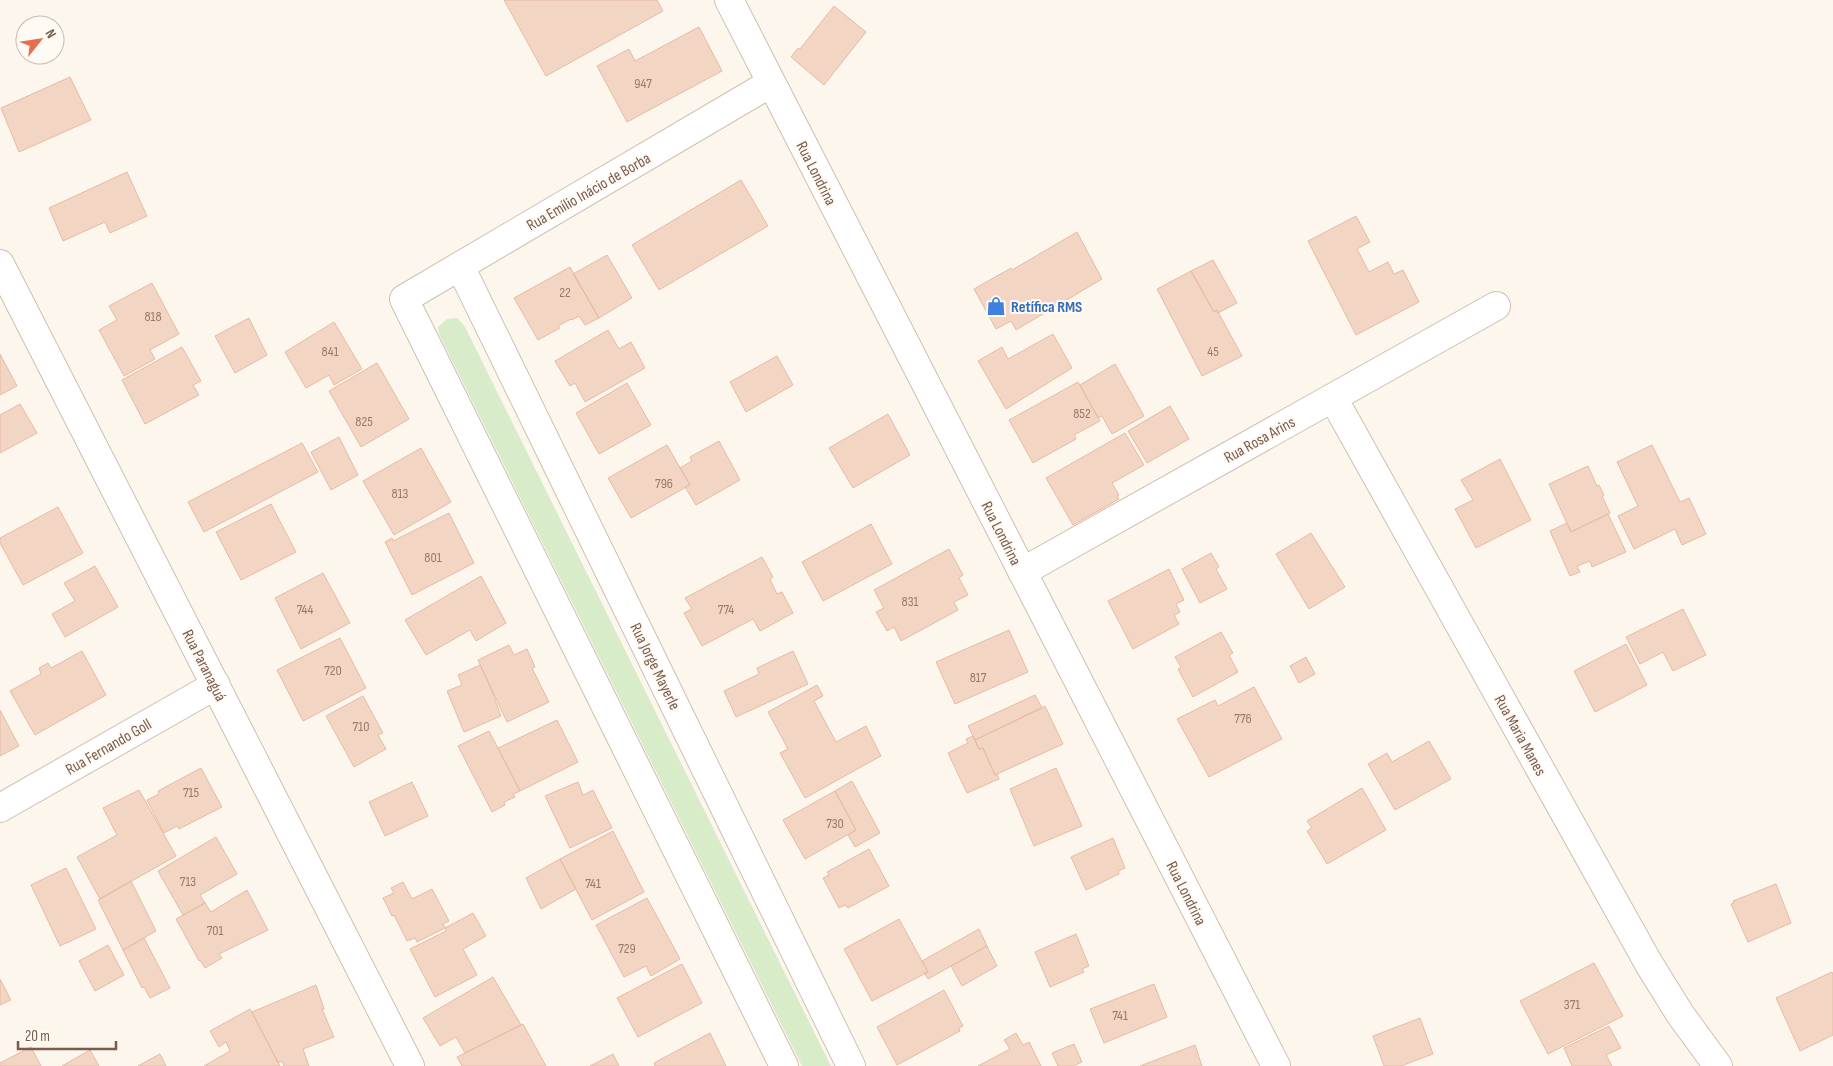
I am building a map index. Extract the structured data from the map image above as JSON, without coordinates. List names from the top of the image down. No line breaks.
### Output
{"streets":{"street":["Rua Londrina","Rua Emílio Inácio de Borba","Rua Rosa Arins","Rua Paranaguá","Rua Jorge Mayerle","Rua Maria Manes","Rua Fernando Goll"]},"crossings":[["Rua Londrina","Rua Emílio Inácio de Borba"],["Rua Londrina","Rua Rosa Arins"],["Rua Emílio Inácio de Borba","Rua Jorge Mayerle"],["Rua Rosa Arins","Rua Maria Manes"],["Rua Paranaguá","Rua Fernando Goll"]],"places":{"shop":["Retífica RMS"]},"house_numbers":["947","22","818","841","45","852","825","796","813","801","831","744","774","720","817","776","710","715","730","713","741","701","729","371","741"],"scale_bar":"20 m","north":"top right"}
